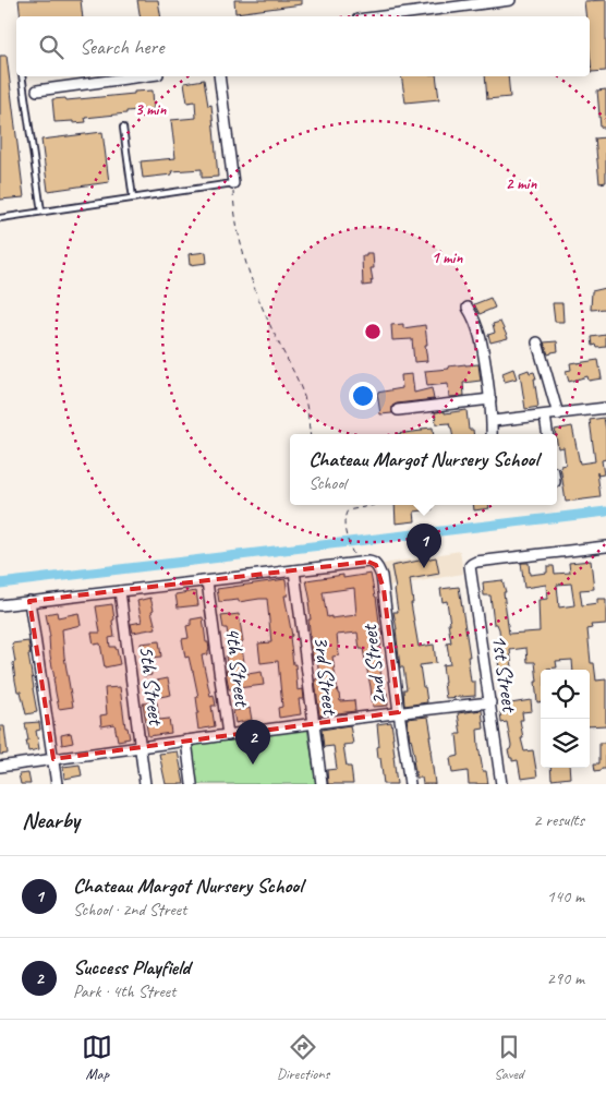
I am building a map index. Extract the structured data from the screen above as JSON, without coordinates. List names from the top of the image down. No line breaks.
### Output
{"streets":{"street":["2nd Street","4th Street","1st Street","3rd Street","5th Street"]},"crossings":[["2nd Street","3rd Street"],["4th Street","5th Street"]],"page":{"search":"Search here","popup":["Chateau Margot Nursery School","School"],"pins":["1","2"],"heading":["Nearby","2 results"],"list":[{"mark":"1","name":"Chateau Margot Nursery School","note":"School · 2nd Street","value":"140 m"},{"mark":"2","name":"Success Playfield","note":"Park · 4th Street","value":"290 m"}],"nav":["Map","Directions","Saved"]},"rings":["3 min","2 min","1 min"]}
